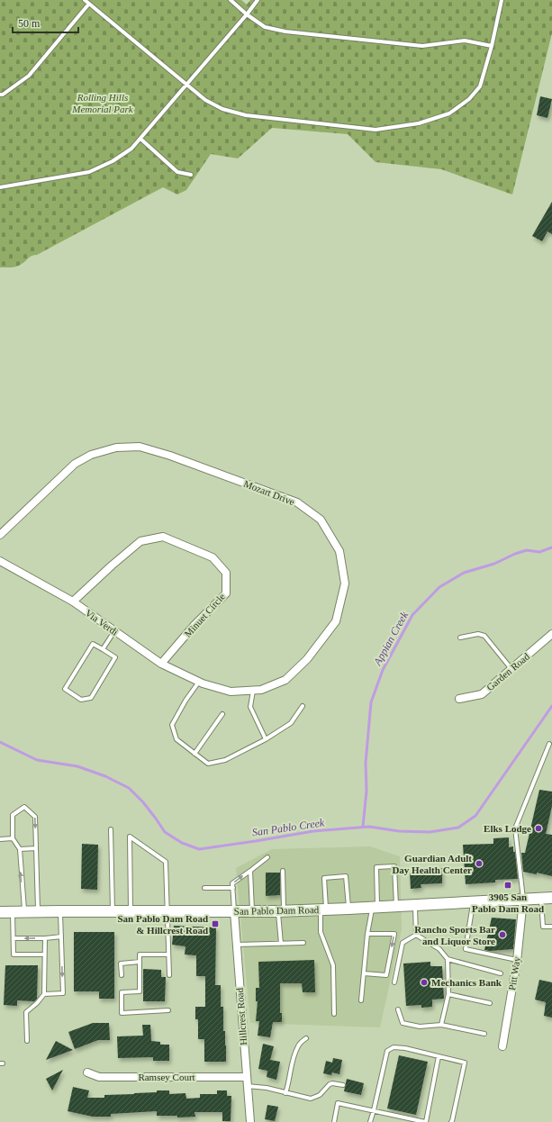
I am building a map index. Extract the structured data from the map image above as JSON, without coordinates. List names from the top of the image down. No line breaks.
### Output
{"streets":{"main road":["San Pablo Dam Road"],"street":["Mozart Drive","Minuet Circle","Via Verdi","Garden Road","Pitt Way","Hillcrest Road","Ramsey Court"]},"crossings":[["Mozart Drive","Via Verdi"],["Minuet Circle","Via Verdi"],["San Pablo Dam Road","Pitt Way"],["San Pablo Dam Road","Hillcrest Road"],["Hillcrest Road","Ramsey Court"]],"water":["Appian Creek","San Pablo Creek"],"parks":["Rolling Hills Memorial Park"],"places":{"other":["Elks Lodge","Guardian Adult Day Health Center","Rancho Sports Bar and Liquor Store","Mechanics Bank"],"transit":["3905 San Pablo Dam Road","San Pablo Dam Road & Hillcrest Road"]},"scale_bar":"50 m"}
